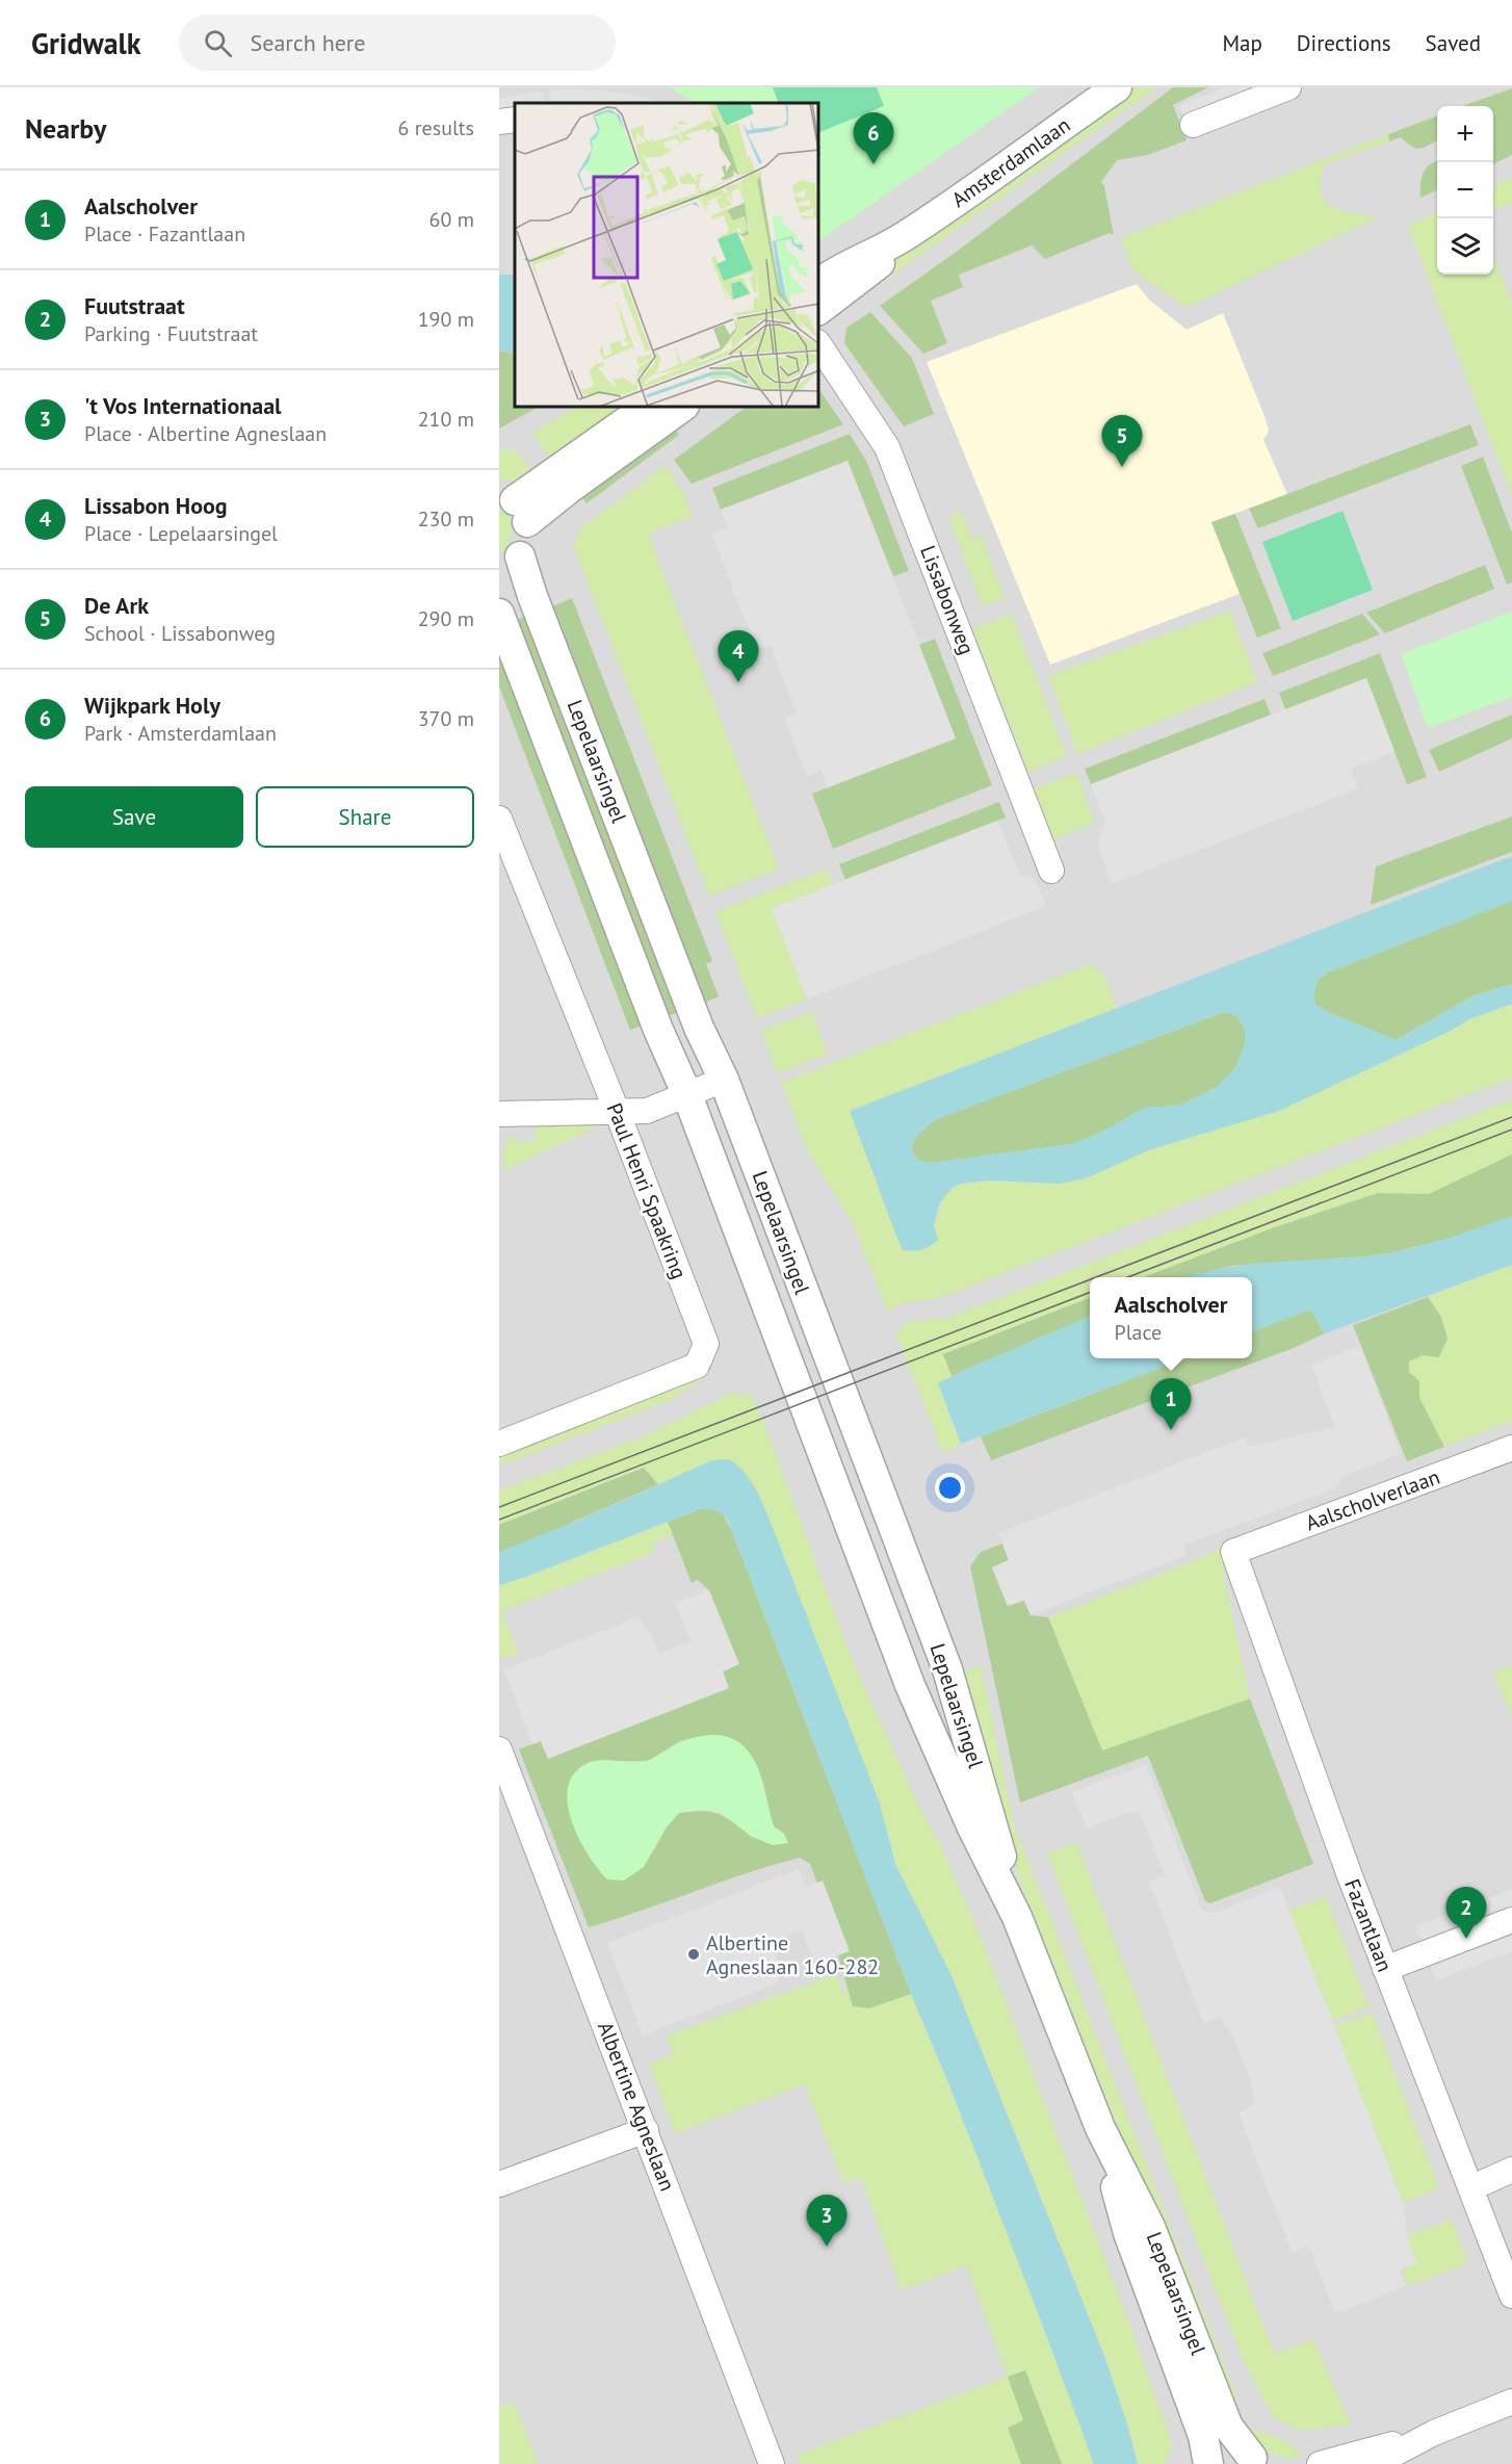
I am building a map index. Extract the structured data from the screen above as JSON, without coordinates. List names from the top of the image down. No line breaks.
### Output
{"streets":{"street":["Amsterdamlaan","Lissabonweg","Lepelaarsingel","Paul Henri Spaakring","Aalscholverlaan","Fazantlaan","Albertine Agneslaan"]},"crossings":[["Aalscholverlaan","Fazantlaan"]],"places":["Albertine Agneslaan 160-282"],"page":{"header":"Gridwalk","search":"Search here","nav":["Map","Directions","Saved"],"heading":["Nearby","6 results"],"map_buttons":["+","−"],"pins":["6","5","4","1","2","3"],"list":[{"mark":"1","name":"Aalscholver","note":"Place · Fazantlaan","value":"60 m"},{"mark":"2","name":"Fuutstraat","note":"Parking · Fuutstraat","value":"190 m"},{"mark":"3","name":"'t Vos Internationaal","note":"Place · Albertine Agneslaan","value":"210 m"},{"mark":"4","name":"Lissabon Hoog","note":"Place · Lepelaarsingel","value":"230 m"},{"mark":"5","name":"De Ark","note":"School · Lissabonweg","value":"290 m"},{"mark":"6","name":"Wijkpark Holy","note":"Park · Amsterdamlaan","value":"370 m"}],"buttons":["Save","Share"],"popup":["Aalscholver","Place"]}}
